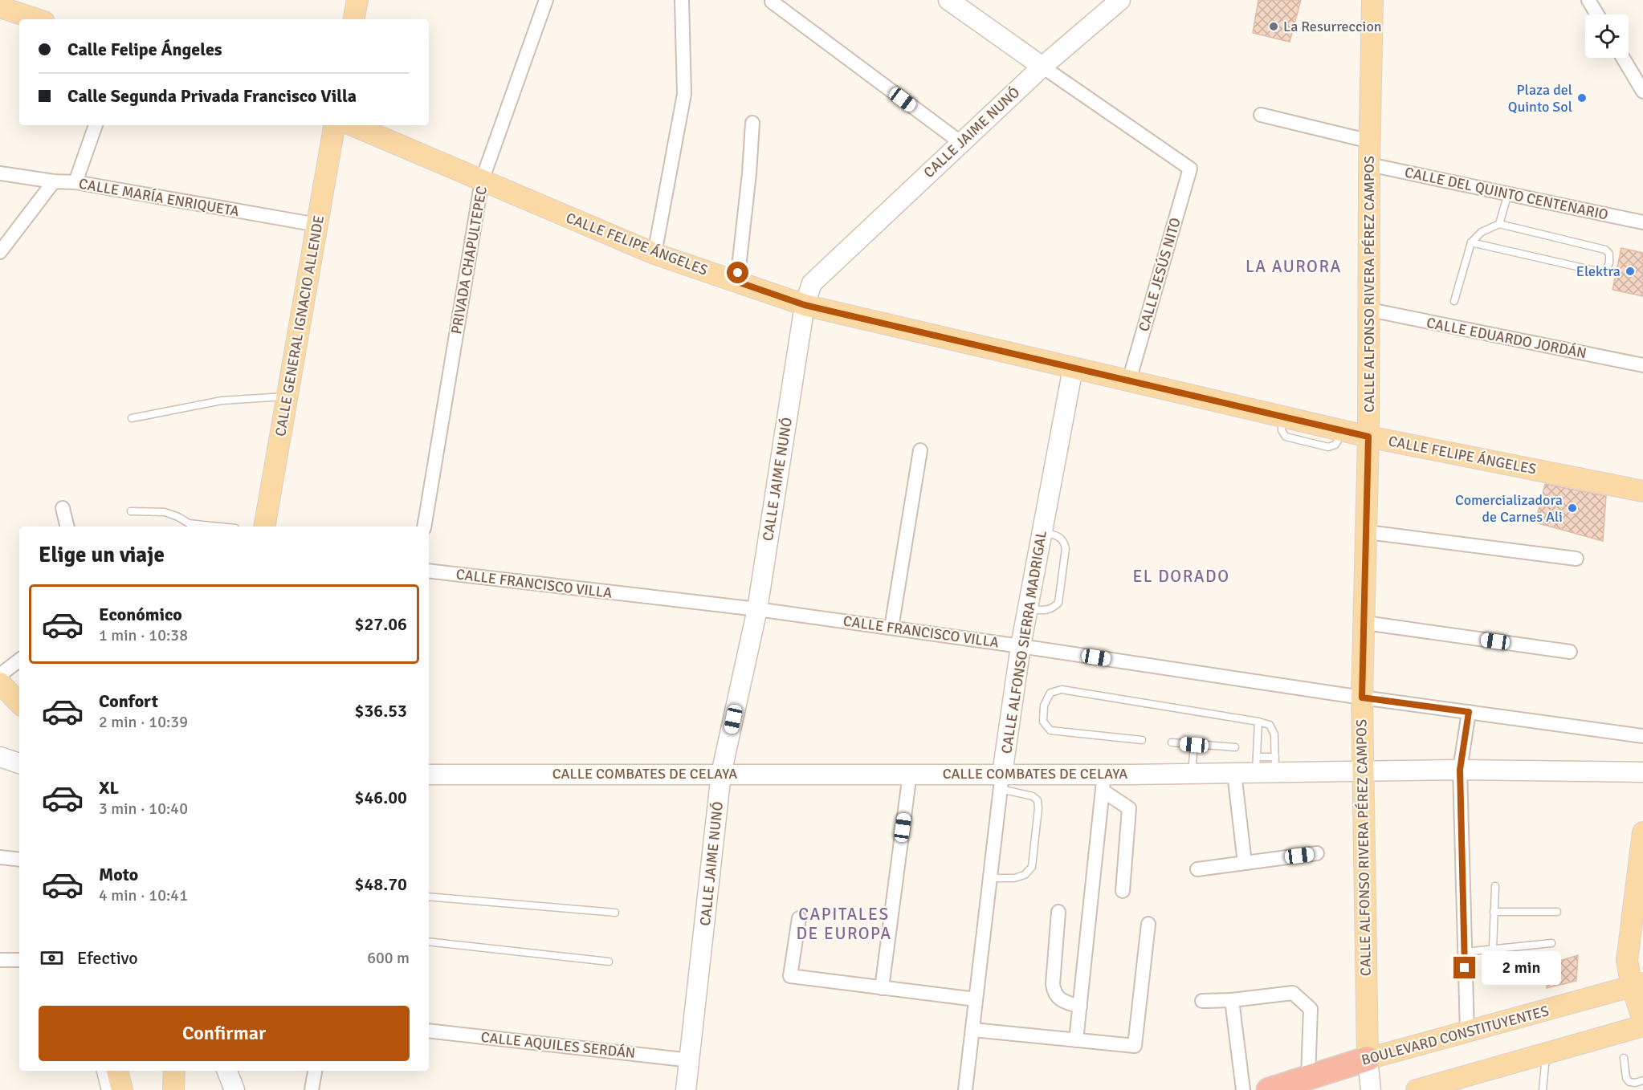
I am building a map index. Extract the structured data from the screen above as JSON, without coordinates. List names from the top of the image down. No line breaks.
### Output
{"streets":{"highway":["BOULEVARD CONSTITUYENTES"],"main road":["CALLE FELIPE ÁNGELES","CALLE ALFONSO RIVERA PÉREZ CAMPOS","CALLE GENERAL IGNACIO ALLENDE"],"street":["CALLE JAIME NUNÓ","CALLE DEL QUINTO CENTENARIO","CALLE MARÍA ENRIQUETA","PRIVADA CHAPULTEPEC","CALLE JESÚS NITO","CALLE EDUARDO JORDÁN","CALLE FRANCISCO VILLA","CALLE ALFONSO SIERRA MADRIGAL","CALLE COMBATES DE CELAYA","CALLE AQUILES SERDÁN"]},"crossings":[["CALLE JAIME NUNÓ","CALLE FELIPE ÁNGELES"],["CALLE JAIME NUNÓ","CALLE JESÚS NITO"],["CALLE JAIME NUNÓ","CALLE FRANCISCO VILLA"],["CALLE JAIME NUNÓ","CALLE COMBATES DE CELAYA"],["CALLE JAIME NUNÓ","CALLE AQUILES SERDÁN"],["CALLE DEL QUINTO CENTENARIO","CALLE ALFONSO RIVERA PÉREZ CAMPOS"],["CALLE MARÍA ENRIQUETA","CALLE GENERAL IGNACIO ALLENDE"],["CALLE FELIPE ÁNGELES","PRIVADA CHAPULTEPEC"],["CALLE FELIPE ÁNGELES","CALLE JESÚS NITO"],["CALLE FELIPE ÁNGELES","CALLE ALFONSO RIVERA PÉREZ CAMPOS"],["CALLE FELIPE ÁNGELES","CALLE ALFONSO SIERRA MADRIGAL"],["CALLE ALFONSO RIVERA PÉREZ CAMPOS","CALLE EDUARDO JORDÁN"],["CALLE ALFONSO RIVERA PÉREZ CAMPOS","CALLE FRANCISCO VILLA"],["CALLE ALFONSO RIVERA PÉREZ CAMPOS","CALLE COMBATES DE CELAYA"],["CALLE ALFONSO RIVERA PÉREZ CAMPOS","BOULEVARD CONSTITUYENTES"],["CALLE FRANCISCO VILLA","CALLE ALFONSO SIERRA MADRIGAL"],["CALLE ALFONSO SIERRA MADRIGAL","CALLE COMBATES DE CELAYA"]],"districts":["LA AURORA","EL DORADO","CAPITALES DE EUROPA"],"places":["La Resurreccion","Plaza del Quinto Sol","Elektra","Comercializadora de Carnes Ali"],"page":{"banner":["Calle Felipe Ángeles","Calle Segunda Privada Francisco Villa"],"heading":"Elige un viaje","list":[{"name":"Económico","note":"1 min · 10:38","value":"$27.06"},{"name":"Confort","note":"2 min · 10:39","value":"$36.53"},{"name":"XL","note":"3 min · 10:40","value":"$46.00"},{"name":"Moto","note":"4 min · 10:41","value":"$48.70"}],"pay":["Efectivo","600 m"],"bubble":"2 min","buttons":"Confirmar"}}
